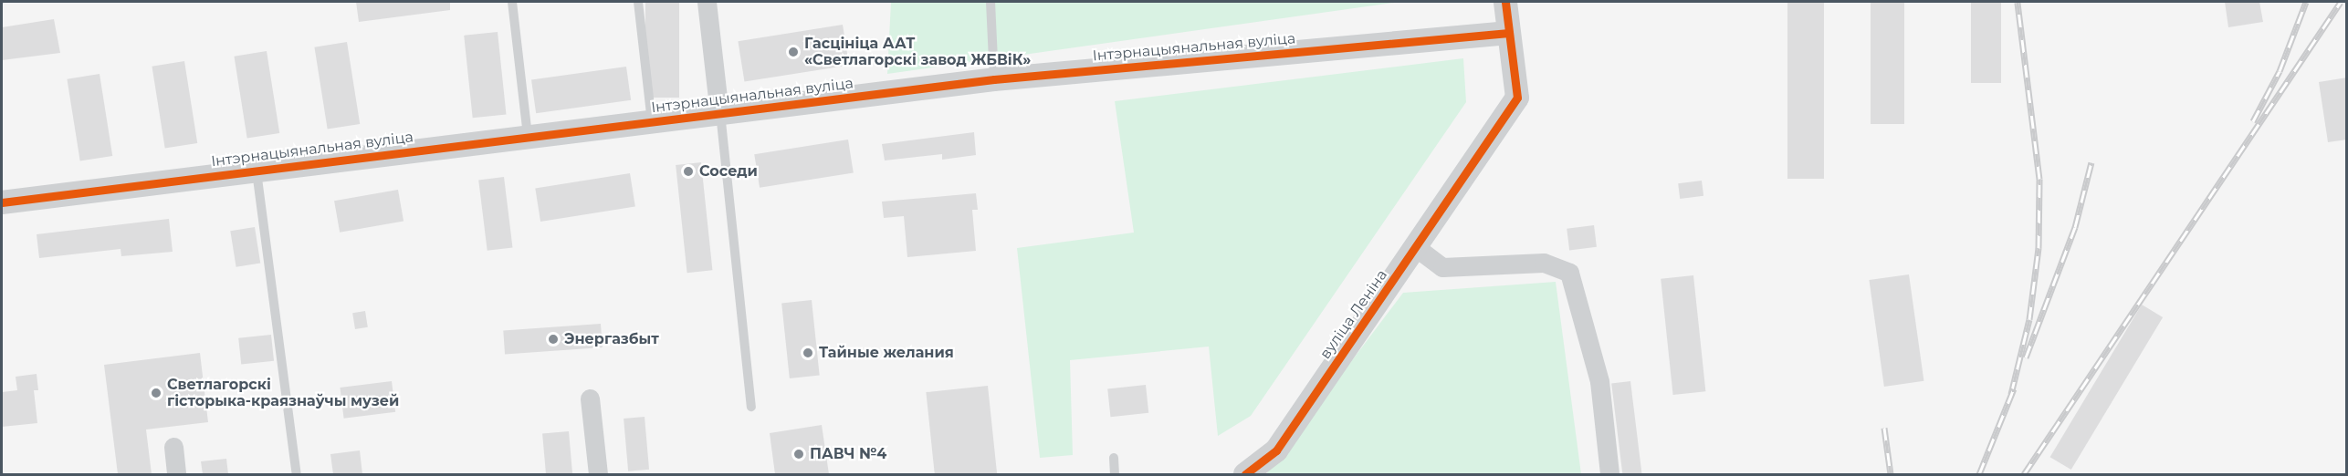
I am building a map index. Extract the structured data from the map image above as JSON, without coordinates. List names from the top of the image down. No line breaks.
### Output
{"streets":{"street":["Інтэрнацыянальная вуліца","вуліца Леніна"]},"crossings":[["Інтэрнацыянальная вуліца","вуліца Леніна"]],"places":["Гасцініца ААТ «Светлагорскі завод ЖБВіК»","Соседи","Энергазбыт","Тайные желания","Светлагорскі гісторыка-краязнаўчы музей","ПАВЧ №4"]}
